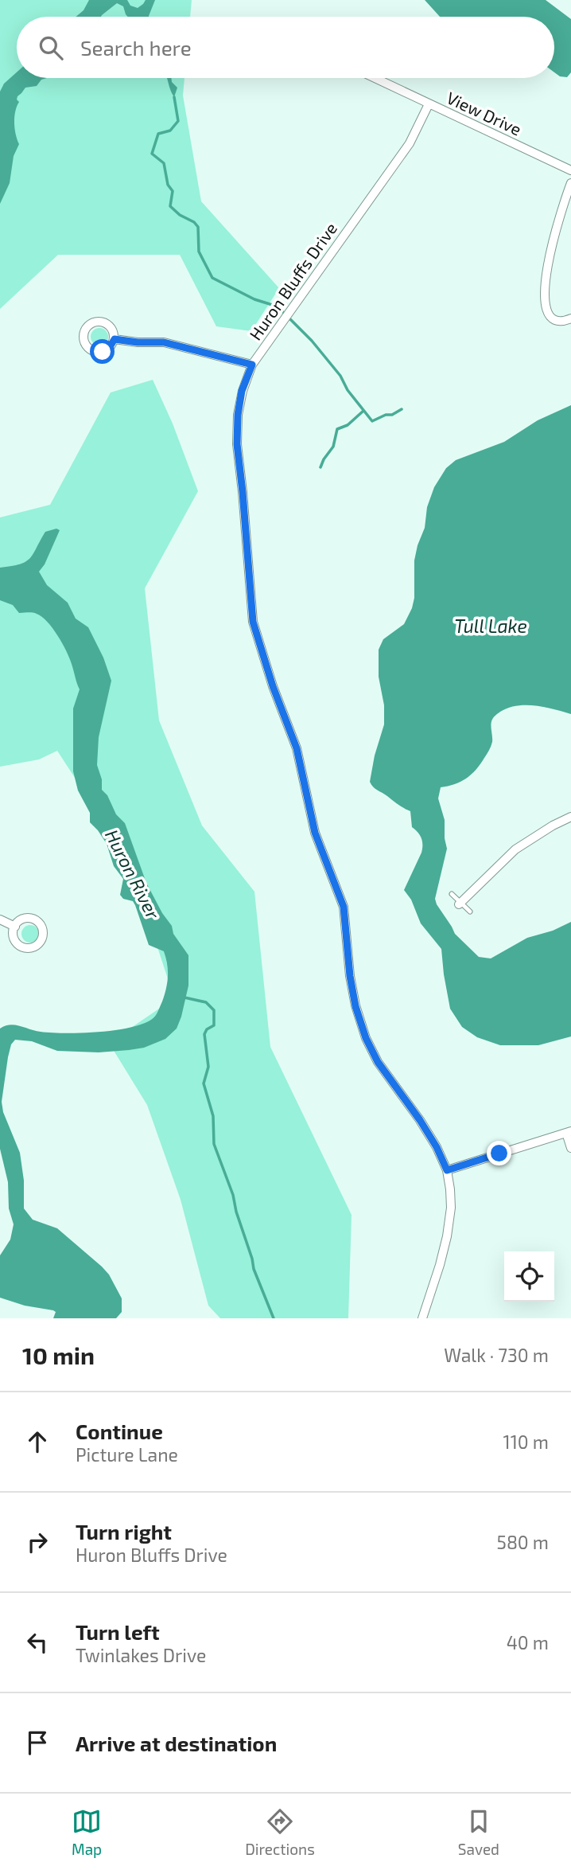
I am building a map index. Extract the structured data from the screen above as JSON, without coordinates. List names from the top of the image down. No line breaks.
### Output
{"streets":{"street":["View Drive","Huron Bluffs Drive"]},"crossings":[["View Drive","Huron Bluffs Drive"]],"water":["Tull Lake","Huron River"],"page":{"search":"Search here","heading":["10 min","Walk · 730 m"],"list":[["Continue","Picture Lane","110 m"],["Turn right","Huron Bluffs Drive","580 m"],["Turn left","Twinlakes Drive","40 m"],"Arrive at destination"],"nav":["Map","Directions","Saved"]}}
